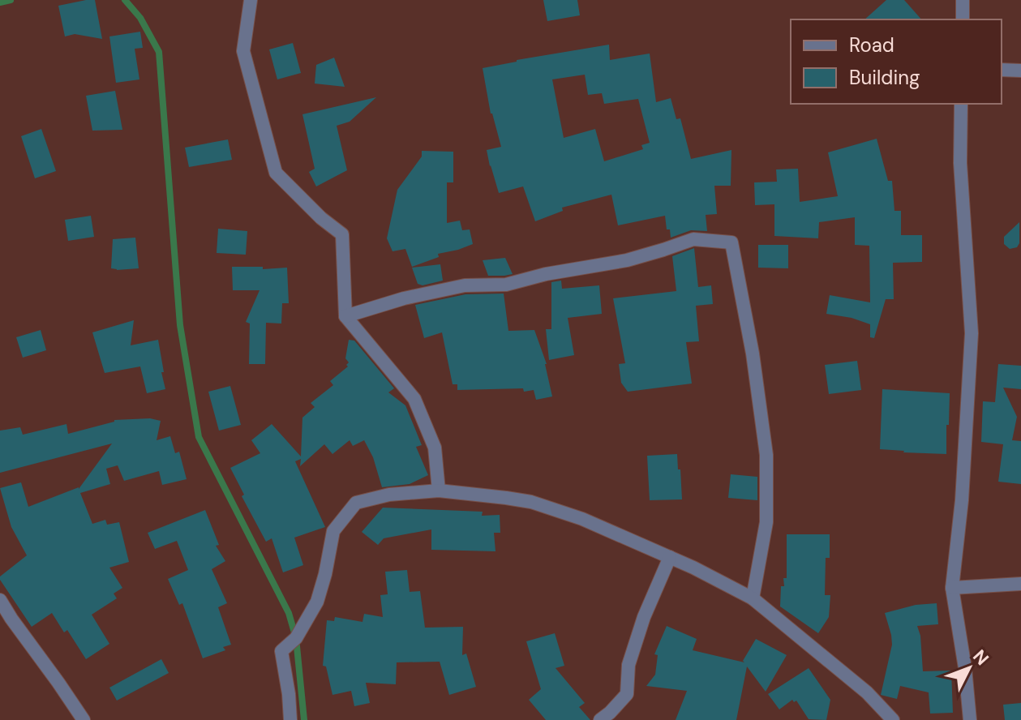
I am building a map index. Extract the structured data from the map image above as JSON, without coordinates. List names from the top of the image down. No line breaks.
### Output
{"legend":["Road","Building"],"north":"top right"}
